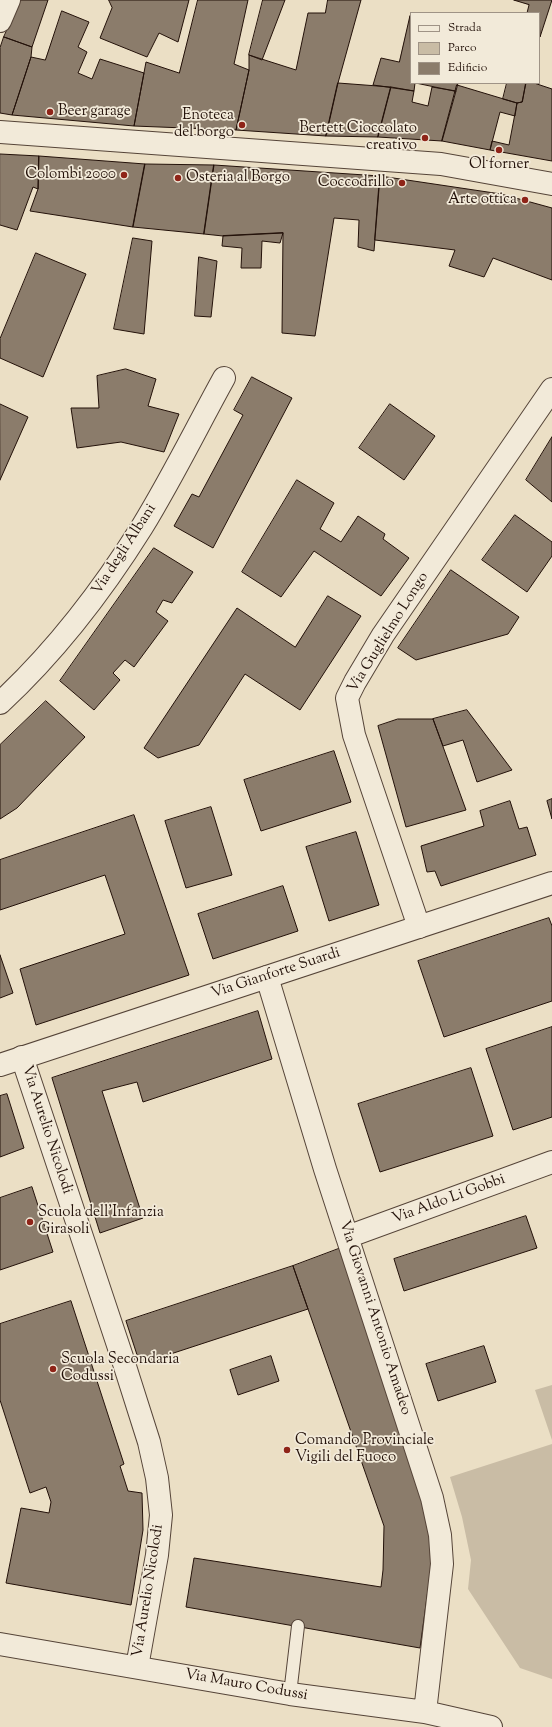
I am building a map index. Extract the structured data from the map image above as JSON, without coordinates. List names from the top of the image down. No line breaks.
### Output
{"streets":{"street":["Via degli Albani","Via Guglielmo Longo","Via Gianforte Suardi","Via Aurelio Nicolodi","Via Aldo Li Gobbi","Via Giovanni Antonio Amadeo","Via Mauro Codussi"]},"crossings":[["Via Guglielmo Longo","Via Gianforte Suardi"],["Via Gianforte Suardi","Via Aurelio Nicolodi"],["Via Gianforte Suardi","Via Giovanni Antonio Amadeo"],["Via Aurelio Nicolodi","Via Mauro Codussi"],["Via Aldo Li Gobbi","Via Giovanni Antonio Amadeo"],["Via Giovanni Antonio Amadeo","Via Mauro Codussi"]],"places":["Beer garage","Enoteca del borgo","Bertett Cioccolato creativo","Ol forner","Colombi 2000","Osteria al Borgo","Coccodrillo","Arte ottica","Scuola dell'Infanzia Girasoli","Scuola Secondaria Codussi","Comando Provinciale Vigili del Fuoco"],"legend":["Strada","Parco","Edificio"]}
